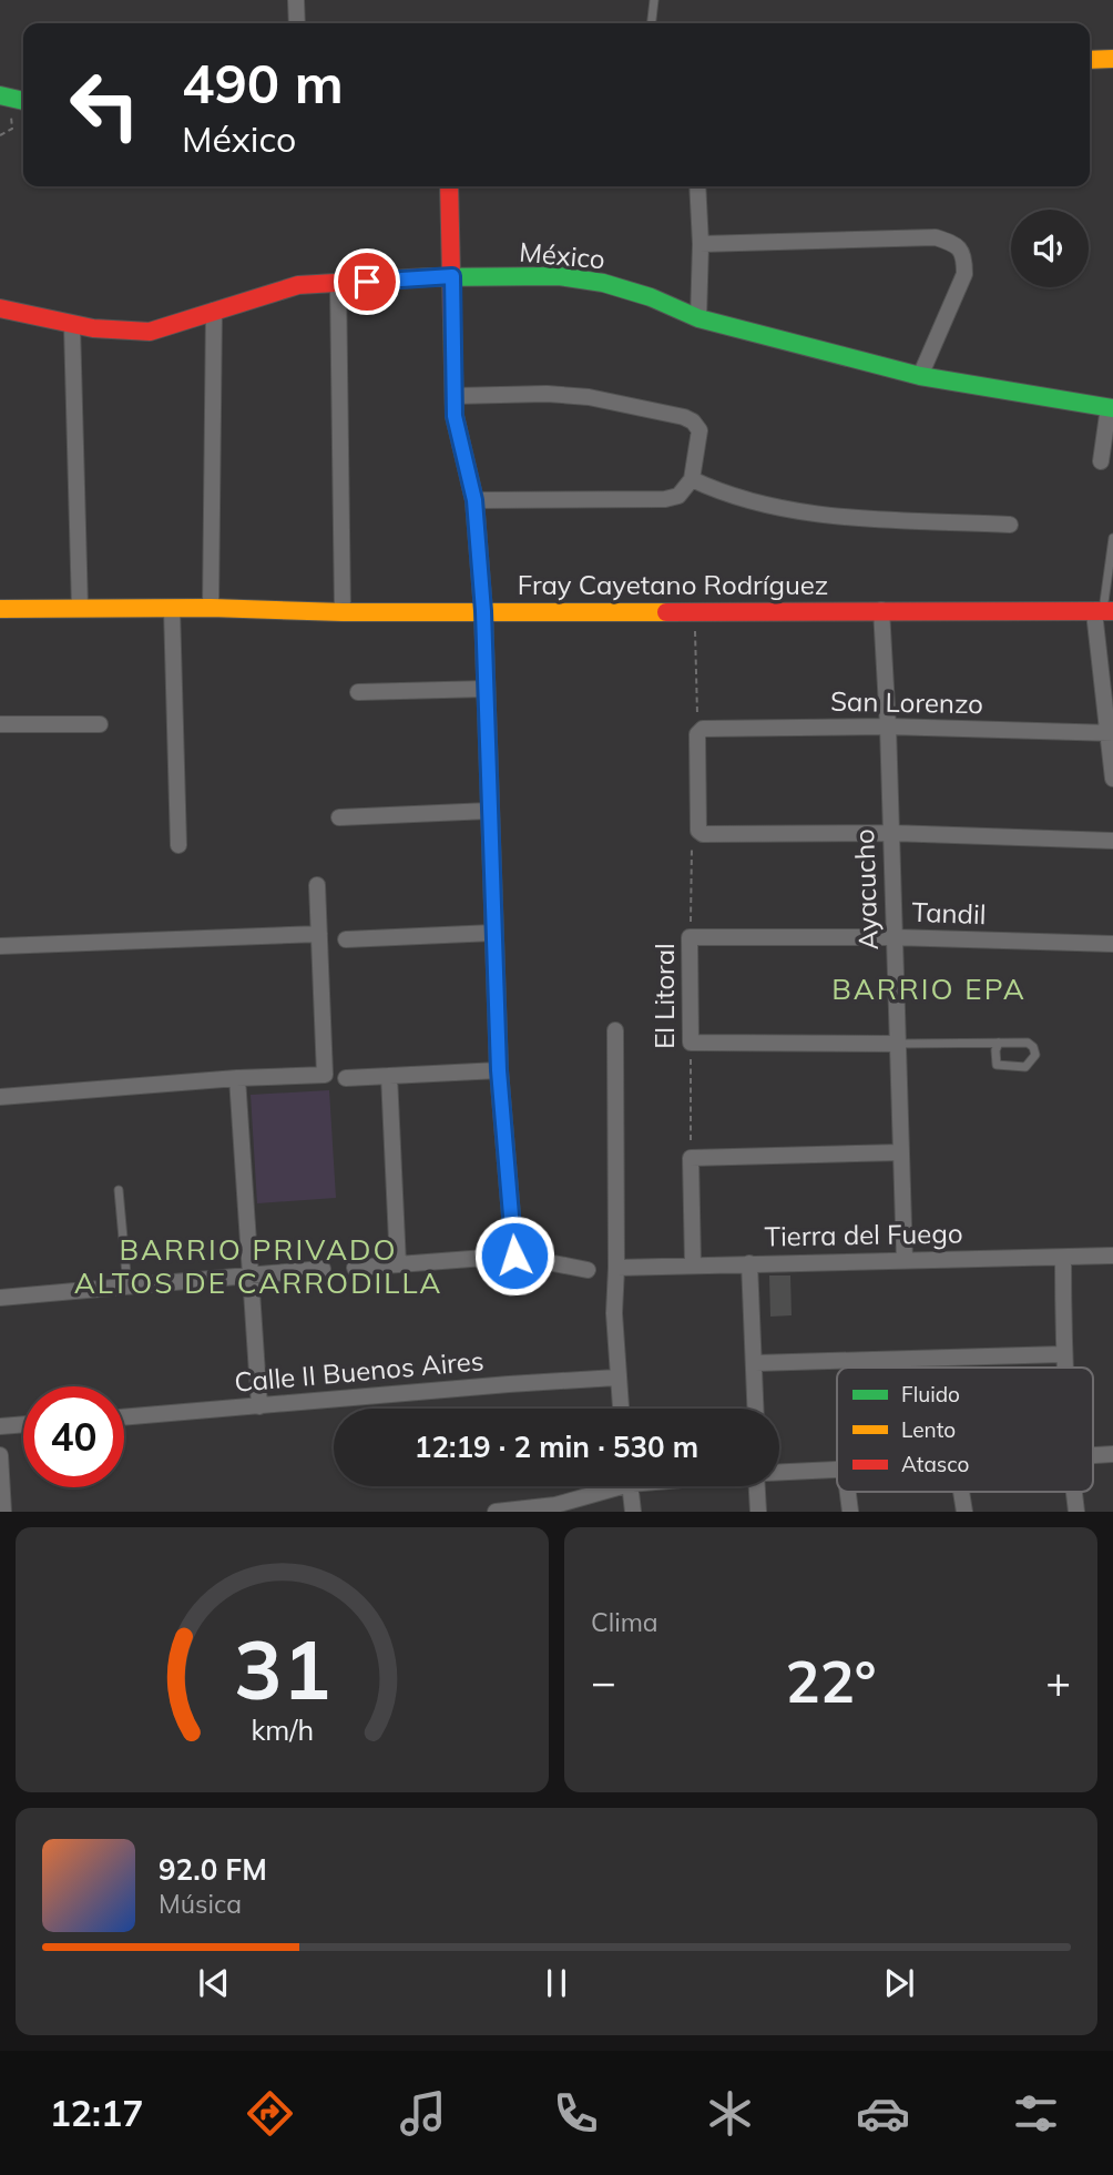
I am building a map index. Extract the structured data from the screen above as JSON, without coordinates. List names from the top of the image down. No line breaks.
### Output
{"streets":{"street":["México","Fray Cayetano Rodríguez","San Lorenzo","Ayacucho","Tandil","El Litoral","Tierra del Fuego","Calle II Buenos Aires"]},"crossings":[["Fray Cayetano Rodríguez","Ayacucho"],["San Lorenzo","Ayacucho"],["Ayacucho","Tandil"],["Ayacucho","Tierra del Fuego"],["Tandil","El Litoral"]],"districts":["BARRIO EPA","BARRIO PRIVADO ALTOS DE CARRODILLA"],"legend":["Fluido","Lento","Atasco"],"page":{"turn":["490 m","México"],"limit":"40","trip":"12:19 · 2 min · 530 m","tile":"Clima","heat":["−","22°","+"],"song":["92.0 FM","Música"],"tabs":"12:17","gauge":["31","km/h"]}}
